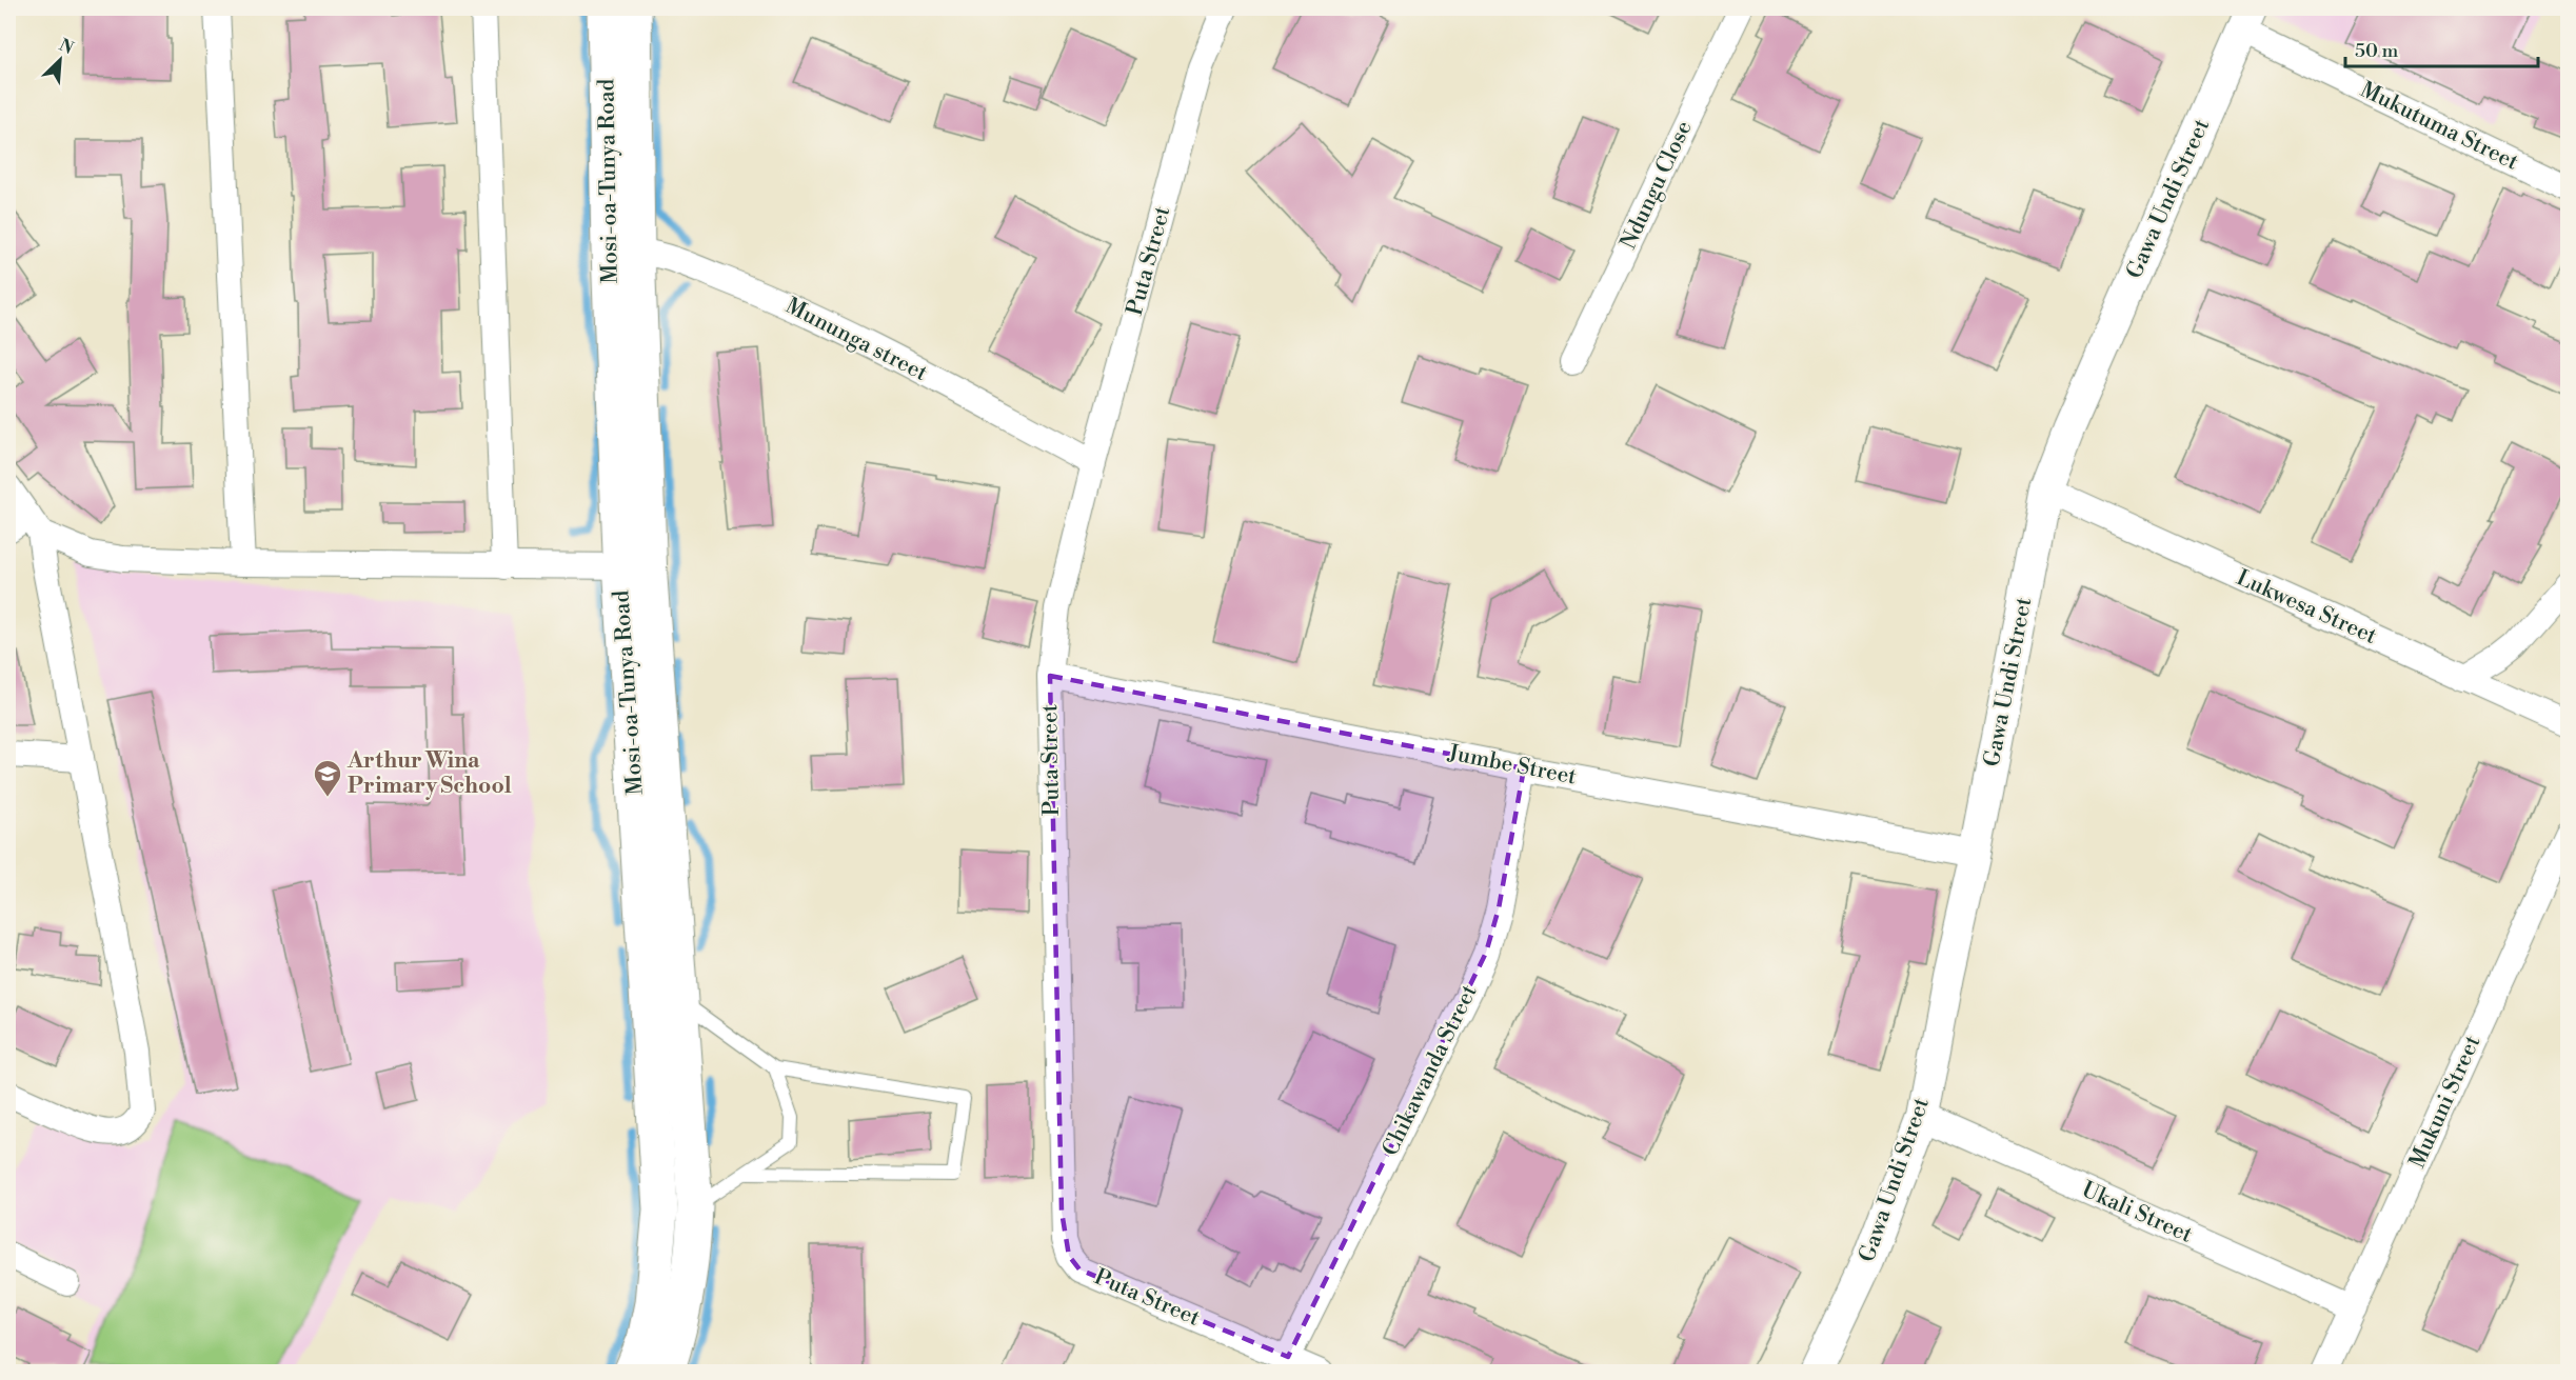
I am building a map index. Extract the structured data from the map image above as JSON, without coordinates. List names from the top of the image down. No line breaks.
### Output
{"streets":{"main road":["Mosi-oa-Tunya Road"],"street":["Mukutuma Street","Ndungu Close","Gawa Undi Street","Puta Street","Mununga street","Lukwesa Street","Jumbe Street","Chikawanda Street","Mukuni Street","Ukali Street"]},"crossings":[["Mukutuma Street","Gawa Undi Street"],["Mosi-oa-Tunya Road","Mununga street"],["Gawa Undi Street","Lukwesa Street"],["Gawa Undi Street","Jumbe Street"],["Gawa Undi Street","Ukali Street"],["Puta Street","Mununga street"],["Puta Street","Jumbe Street"],["Puta Street","Chikawanda Street"],["Jumbe Street","Chikawanda Street"],["Mukuni Street","Ukali Street"]],"places":{"school or university":["Arthur Wina Primary School"]},"scale_bar":"50 m","north":"top right"}
